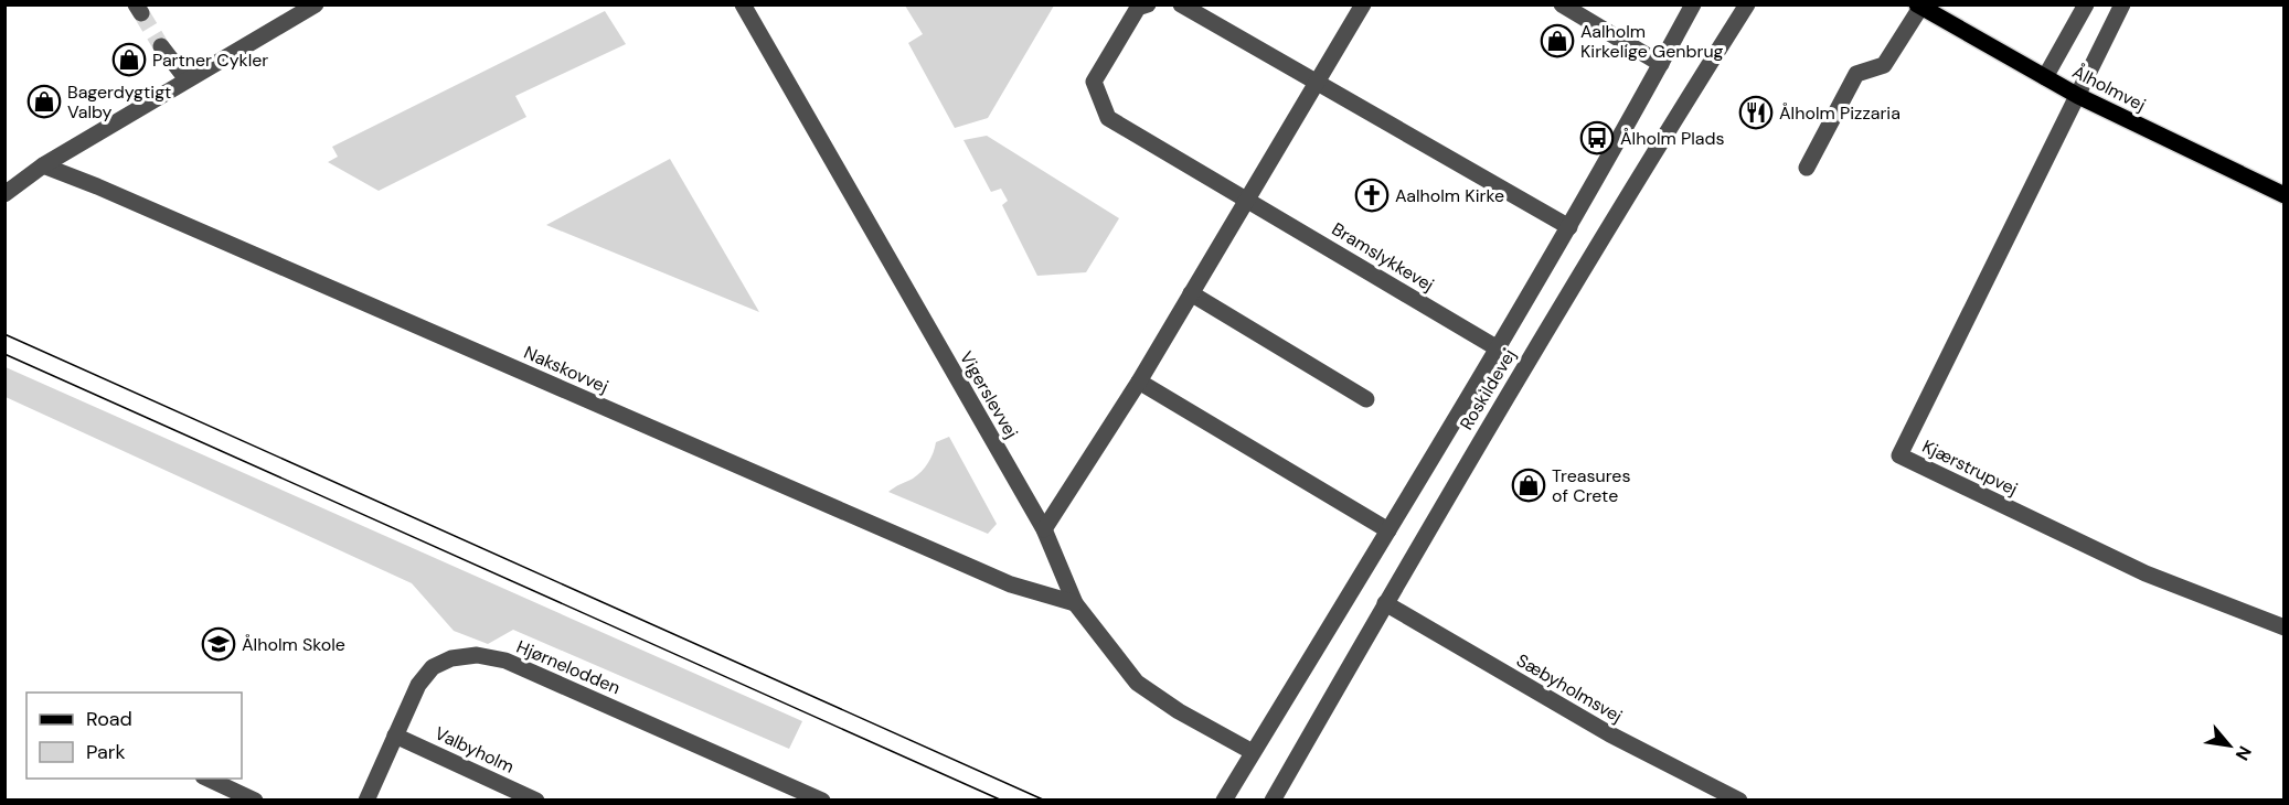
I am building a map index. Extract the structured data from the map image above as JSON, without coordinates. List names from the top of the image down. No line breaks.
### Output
{"streets":{"main road":["Ålholmvej"],"street":["Bramslykkevej","Nakskovvej","Roskildevej","Vigerslevvej","Kjærstrupvej","Hjørnelodden","Sæbyholmsvej","Valbyholm"]},"crossings":[["Ålholmvej","Kjærstrupvej"],["Bramslykkevej","Roskildevej"],["Nakskovvej","Vigerslevvej"],["Roskildevej","Vigerslevvej"],["Roskildevej","Sæbyholmsvej"],["Hjørnelodden","Valbyholm"]],"places":{"shop":["Aalholm Kirkelige Genbrug","Partner Cykler","Bagerdygtigt Valby","Treasures of Crete"],"restaurant":["Ålholm Pizzaria"],"bus stop":["Ålholm Plads"],"church":["Aalholm Kirke"],"school or university":["Ålholm Skole"]},"legend":["Road","Park"],"north":"bottom right"}
